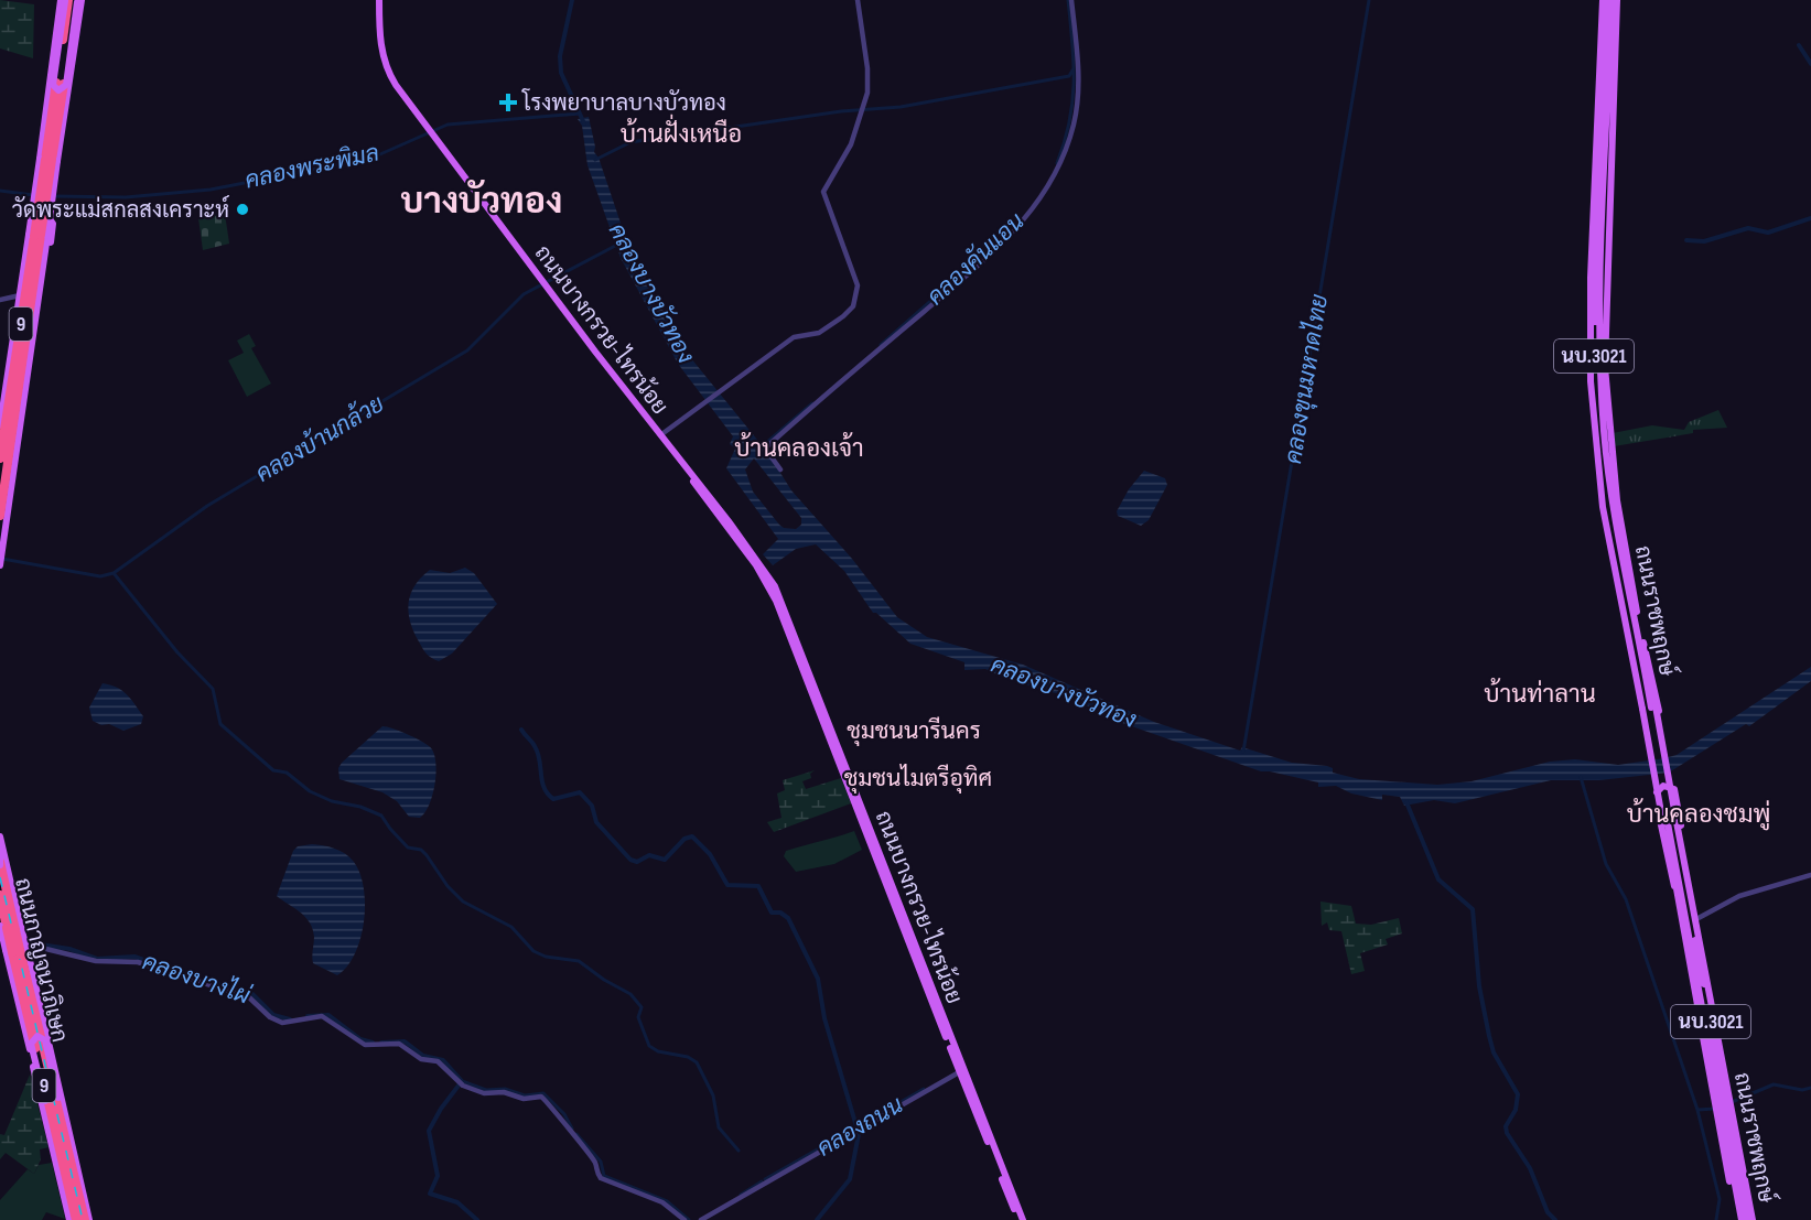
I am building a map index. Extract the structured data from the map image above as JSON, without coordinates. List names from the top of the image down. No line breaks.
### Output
{"streets":{"highway":["9","ถนนกาญจนาภิเษก"],"main road":["ถนนบางกรวย-ไทรน้อย","นบ.3021","ถนนราชพฤกษ์"]},"districts":["บ้านฝั่งเหนือ","บางบัวทอง","บ้านคลองเจ้า","บ้านท่าลาน","ชุมชนนารีนคร","ชุมชนไมตรีอุทิศ","บ้านคลองชมพู่"],"water":["คลองพระพิมล","คลองคันแอน","คลองบางบัวทอง","คลองขุนมหาดไทย","คลองบ้านกล้วย","คลองบางไผ่","คลองถนน"],"places":{"health":["โรงพยาบาลบางบัวทอง"],"other":["วัดพระแม่สกลสงเคราะห์"]}}
